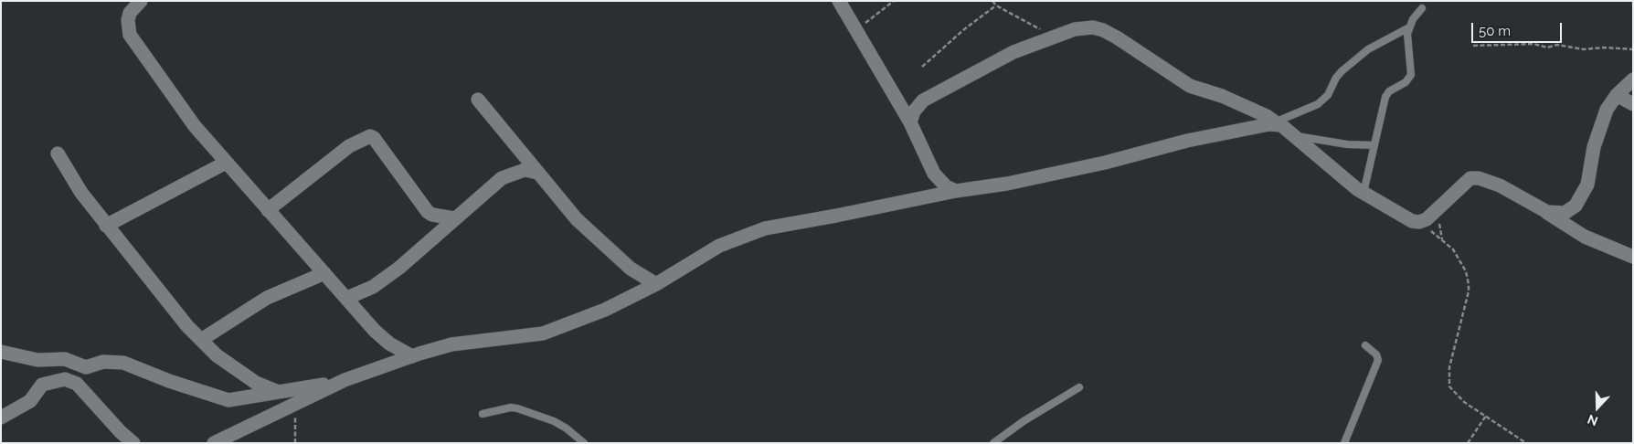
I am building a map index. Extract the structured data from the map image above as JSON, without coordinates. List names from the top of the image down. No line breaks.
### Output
{"scale_bar":"50 m","north":"bottom"}
